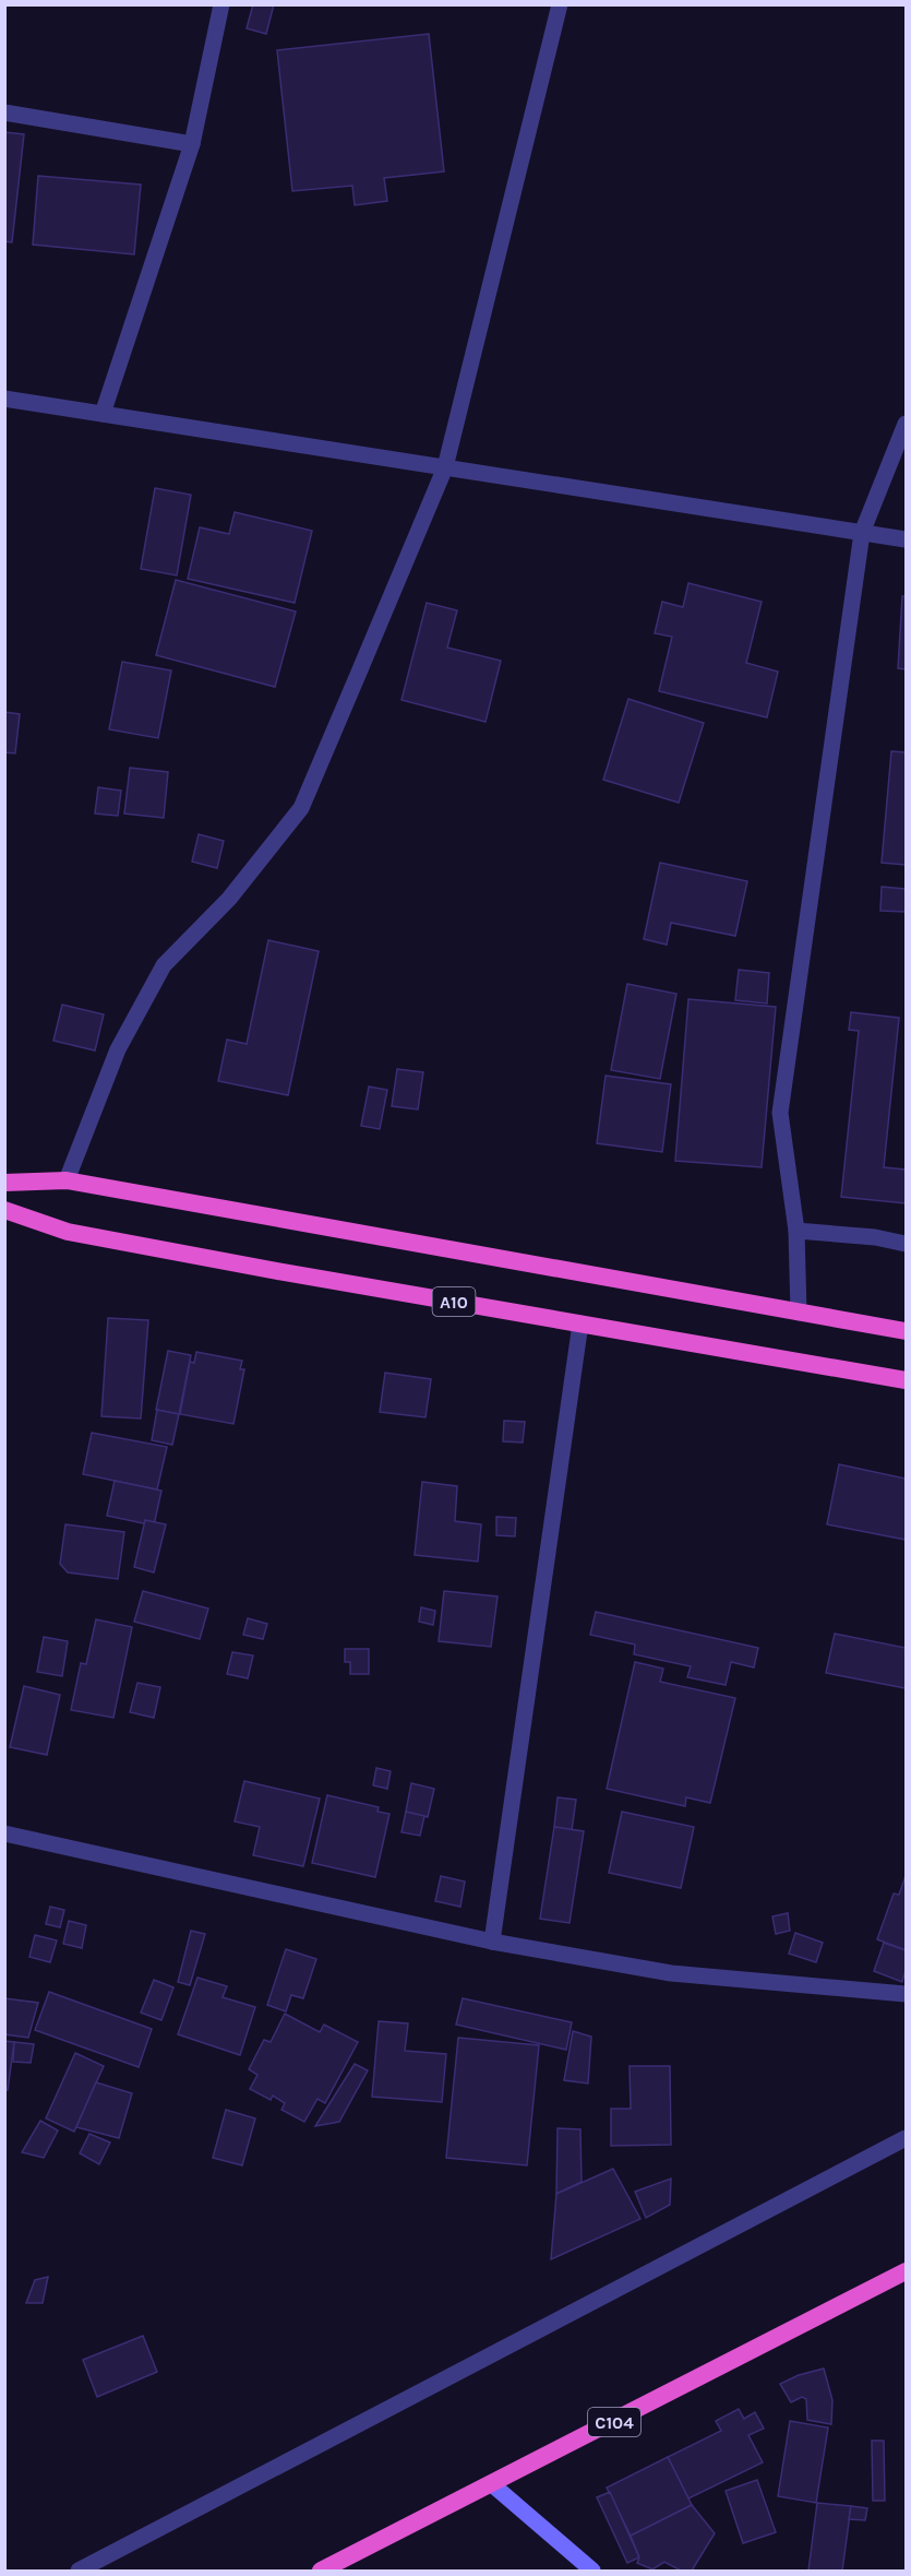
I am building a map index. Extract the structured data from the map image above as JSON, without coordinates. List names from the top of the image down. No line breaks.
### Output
{"streets":{"highway":["A10","C104"]}}
